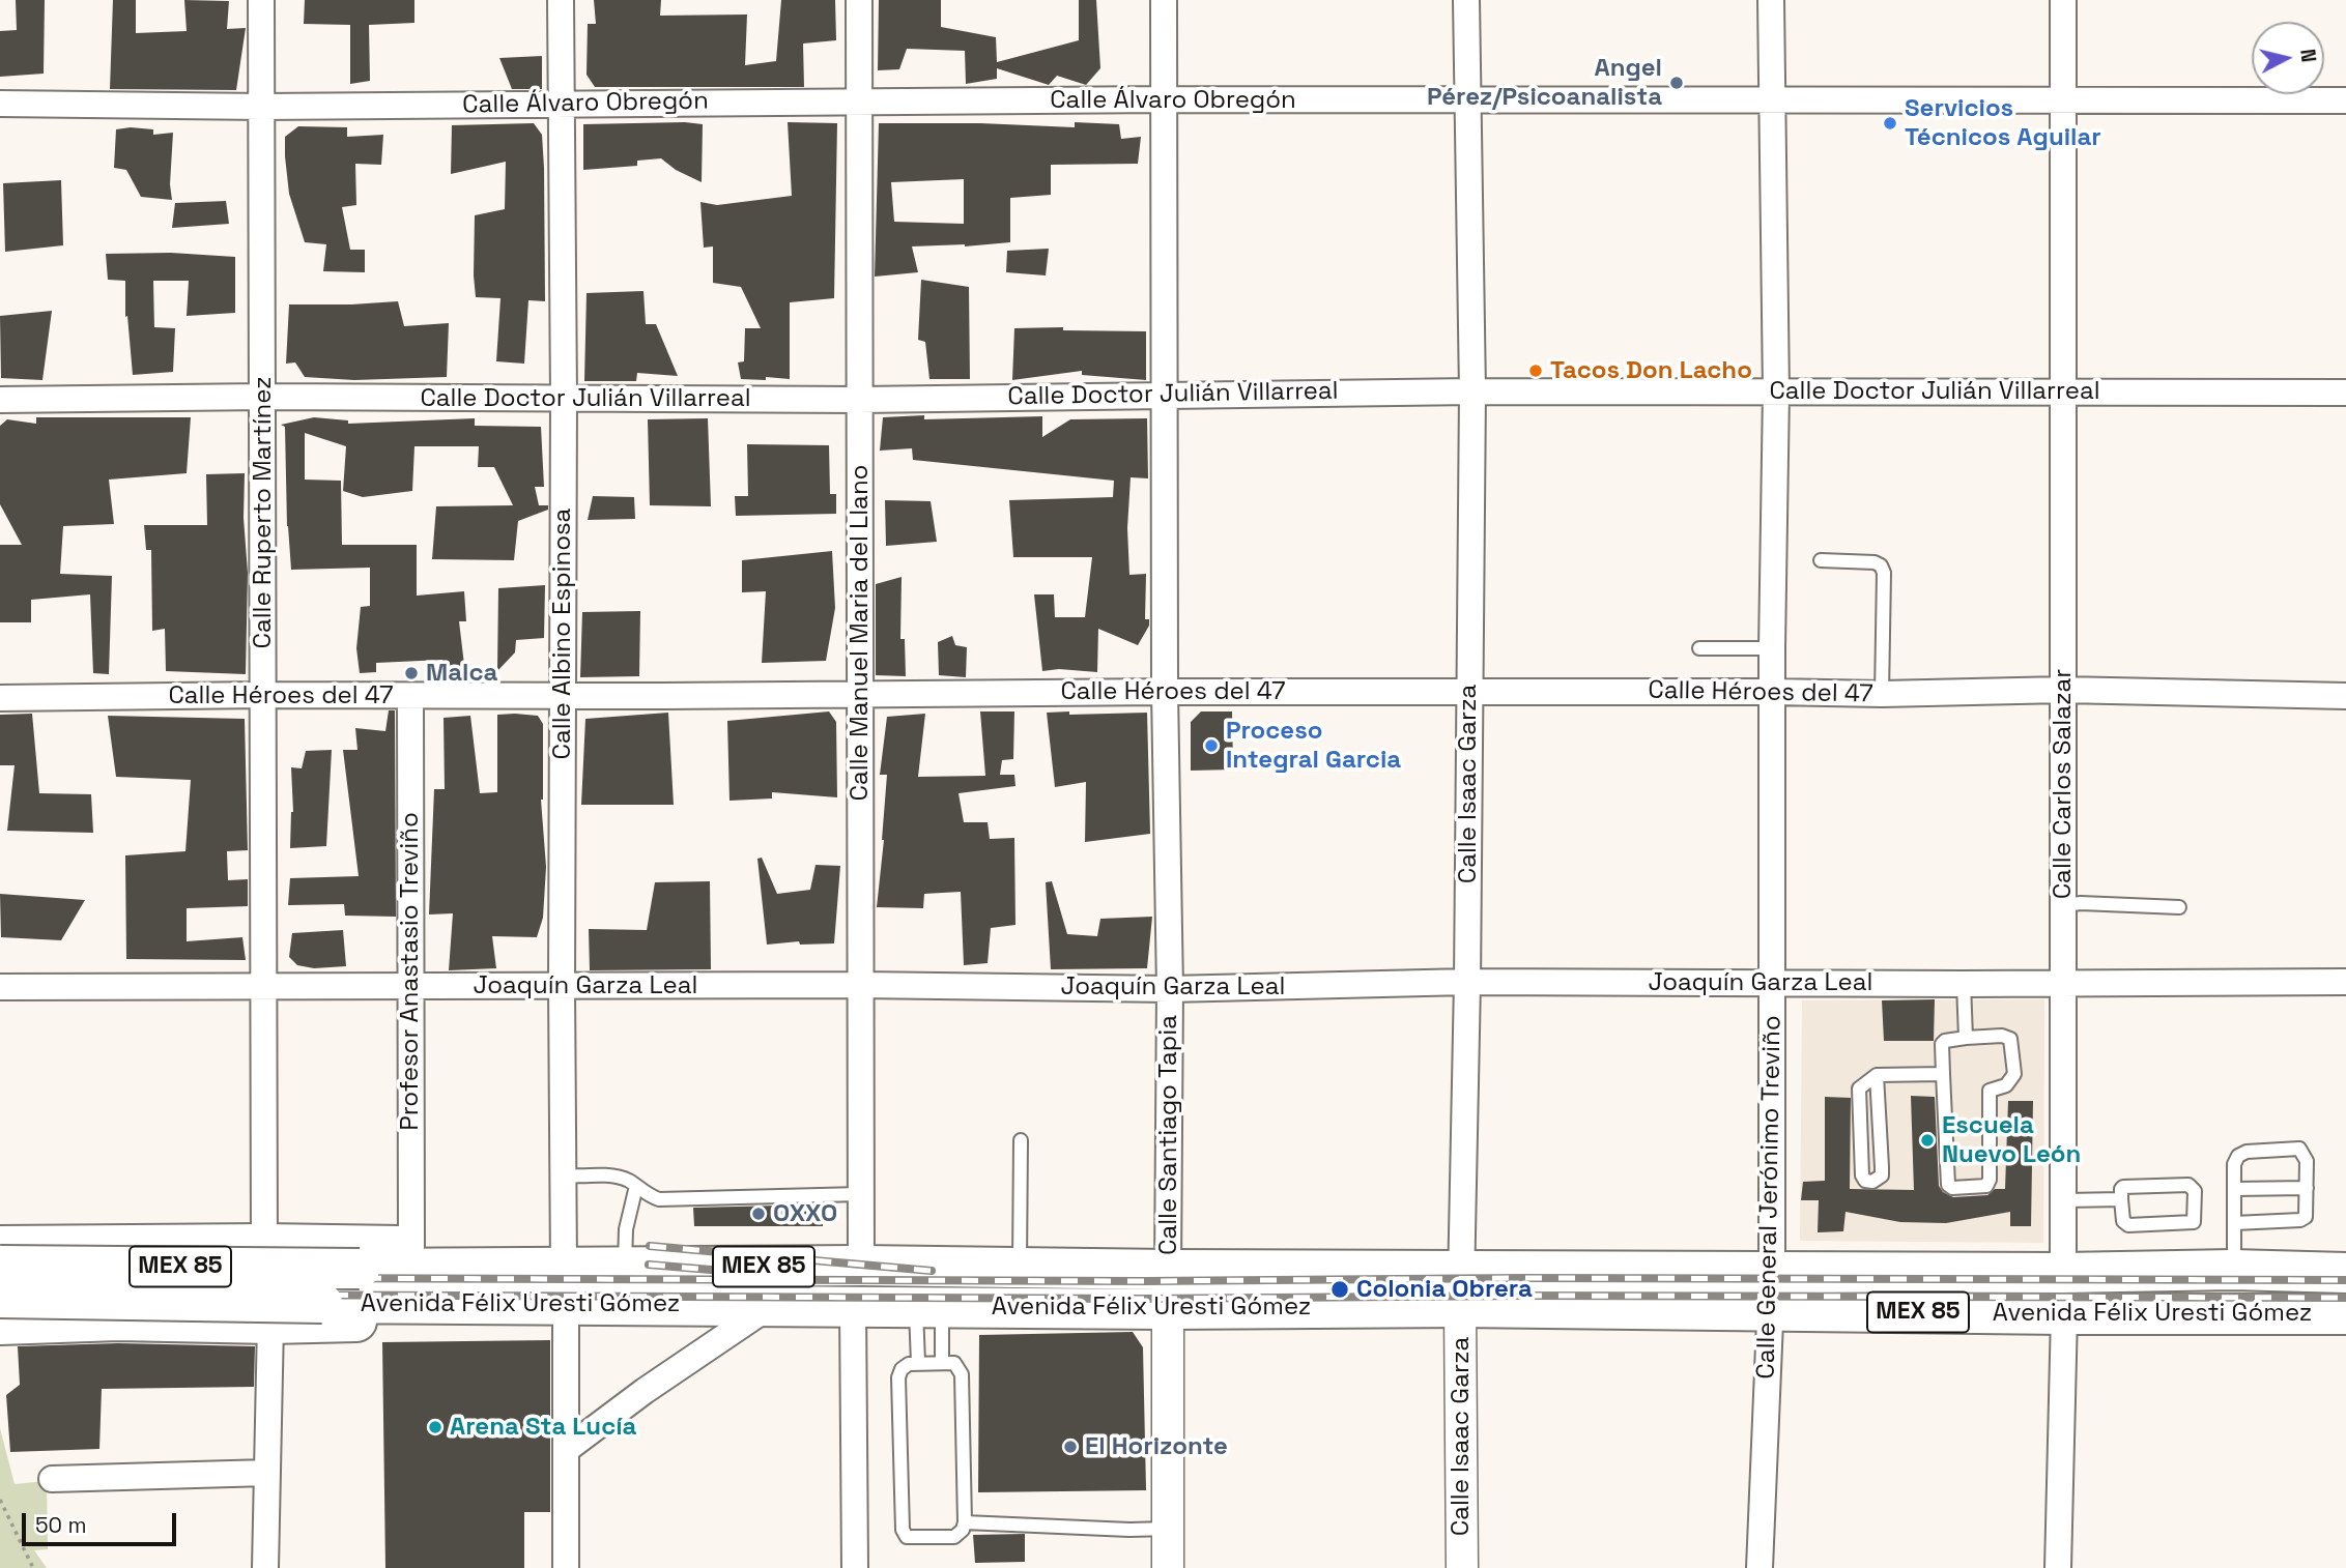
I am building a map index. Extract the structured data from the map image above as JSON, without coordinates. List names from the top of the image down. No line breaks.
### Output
{"streets":{"main road":["MEX 85","Avenida Félix Uresti Gómez"],"street":["Calle Álvaro Obregón","Calle Doctor Julián Villarreal","Calle Ruperto Martínez","Calle Manuel Maria del Llano","Calle Albino Espinosa","Calle Héroes del 47","Calle Isaac Garza","Calle Carlos Salazar","Profesor Anastasio Treviño","Joaquín Garza Leal","Calle Santiago Tapia","Calle General Jerónimo Treviño"]},"crossings":[["Calle Álvaro Obregón","Calle Ruperto Martínez"],["Calle Álvaro Obregón","Calle Manuel Maria del Llano"],["Calle Álvaro Obregón","Calle Albino Espinosa"],["Calle Álvaro Obregón","Calle Isaac Garza"],["Calle Álvaro Obregón","Calle Carlos Salazar"],["Calle Álvaro Obregón","Calle Santiago Tapia"],["Calle Álvaro Obregón","Calle General Jerónimo Treviño"],["Calle Doctor Julián Villarreal","Calle Ruperto Martínez"],["Calle Doctor Julián Villarreal","Calle Manuel Maria del Llano"],["Calle Doctor Julián Villarreal","Calle Albino Espinosa"],["Calle Doctor Julián Villarreal","Calle Isaac Garza"],["Calle Doctor Julián Villarreal","Calle Carlos Salazar"],["Calle Doctor Julián Villarreal","Calle Santiago Tapia"],["Calle Doctor Julián Villarreal","Calle General Jerónimo Treviño"],["Calle Ruperto Martínez","Calle Héroes del 47"],["Calle Ruperto Martínez","Joaquín Garza Leal"],["Calle Manuel Maria del Llano","Calle Héroes del 47"],["Calle Manuel Maria del Llano","Joaquín Garza Leal"],["Calle Manuel Maria del Llano","Avenida Félix Uresti Gómez"],["Calle Albino Espinosa","Calle Héroes del 47"],["Calle Albino Espinosa","Joaquín Garza Leal"],["Calle Albino Espinosa","Avenida Félix Uresti Gómez"],["Calle Héroes del 47","Calle Isaac Garza"],["Calle Héroes del 47","Calle Carlos Salazar"],["Calle Héroes del 47","Profesor Anastasio Treviño"],["Calle Héroes del 47","Calle Santiago Tapia"],["Calle Héroes del 47","Calle General Jerónimo Treviño"],["Calle Isaac Garza","Joaquín Garza Leal"],["Calle Isaac Garza","Avenida Félix Uresti Gómez"],["Calle Carlos Salazar","Joaquín Garza Leal"],["Calle Carlos Salazar","Avenida Félix Uresti Gómez"],["Profesor Anastasio Treviño","Joaquín Garza Leal"],["Joaquín Garza Leal","Calle Santiago Tapia"],["Joaquín Garza Leal","Calle General Jerónimo Treviño"],["Calle Santiago Tapia","Avenida Félix Uresti Gómez"],["Calle General Jerónimo Treviño","Avenida Félix Uresti Gómez"]],"places":["Angel Pérez/Psicoanalista","Servicios Técnicos Aguilar","Tacos Don Lacho","Malca","Proceso Integral Garcia","Escuela Nuevo León","OXXO","Colonia Obrera","Arena Sta Lucía","El Horizonte"],"scale_bar":"50 m","north":"right"}
